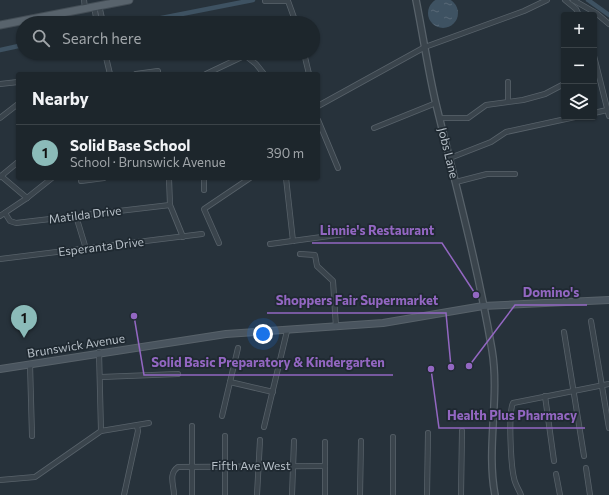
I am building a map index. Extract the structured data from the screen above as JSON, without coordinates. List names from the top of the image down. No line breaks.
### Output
{"streets":{"main road":["Brunswick Avenue"],"street":["Jobs Lane","Matilda Drive","Esperanta Drive","Fifth Ave West"]},"crossings":[["Jobs Lane","Brunswick Avenue"]],"places":["Linnie's Restaurant","Solid Basic Preparatory & Kindergarten","Domino's","Shoppers Fair Supermarket","Health Plus Pharmacy"],"page":{"map_buttons":["+","−"],"search":"Search here","heading":"Nearby","list":[{"mark":"1","name":"Solid Base School","note":"School · Brunswick Avenue","value":"390 m"}],"pins":"1"}}
